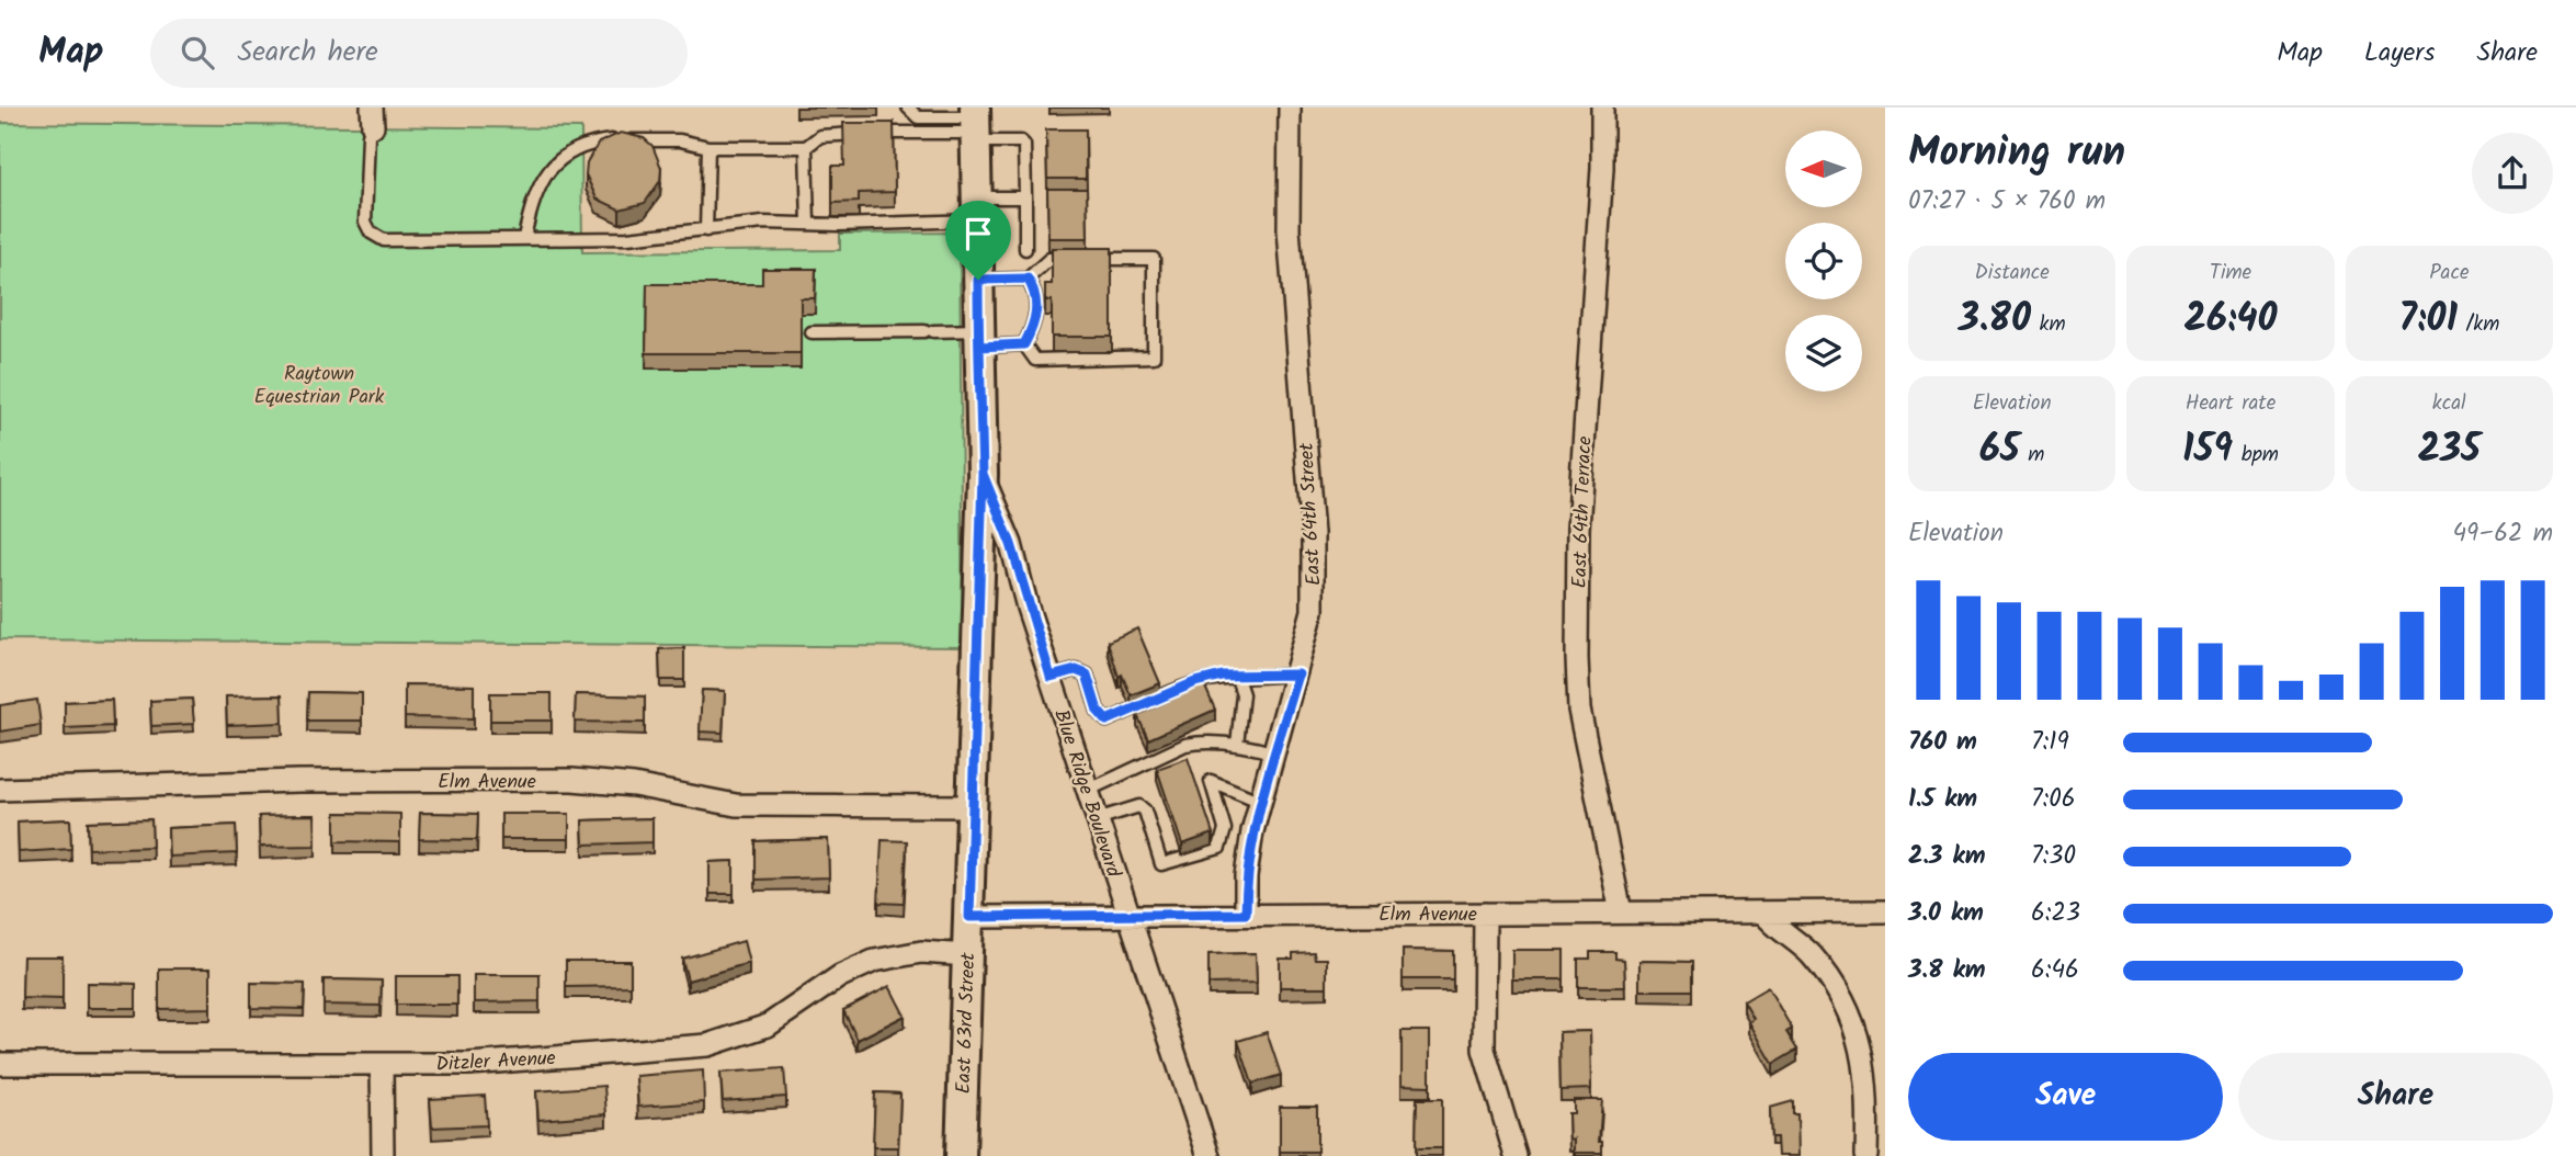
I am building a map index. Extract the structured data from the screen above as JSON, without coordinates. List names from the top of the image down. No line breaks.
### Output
{"streets":{"main road":["East 63rd Street"],"street":["East 64th Terrace","East 64th Street","Elm Avenue","Blue Ridge Boulevard","Ditzler Avenue"]},"crossings":[["East 64th Terrace","Elm Avenue"],["East 64th Street","Elm Avenue"],["Elm Avenue","Blue Ridge Boulevard"],["Elm Avenue","East 63rd Street"],["Blue Ridge Boulevard","East 63rd Street"],["East 63rd Street","Ditzler Avenue"]],"parks":["Raytown Equestrian Park"],"north":"left","page":{"header":"Map","search":"Search here","nav":["Map","Layers","Share"],"heading":["Morning run","07:27 · 5 × 760 m"],"stats":[["Distance","3.80 km"],["Time","26:40"],["Pace","7:01 /km"],["Elevation","65 m"],["Heart rate","159 bpm"],["kcal","235"]],"chart":["Elevation","49–62 m"],"list":[{"name":"760 m","note":"7:19"},{"name":"1.5 km","note":"7:06"},{"name":"2.3 km","note":"7:30"},{"name":"3.0 km","note":"6:23"},{"name":"3.8 km","note":"6:46"}],"buttons":["Save","Share"]}}
